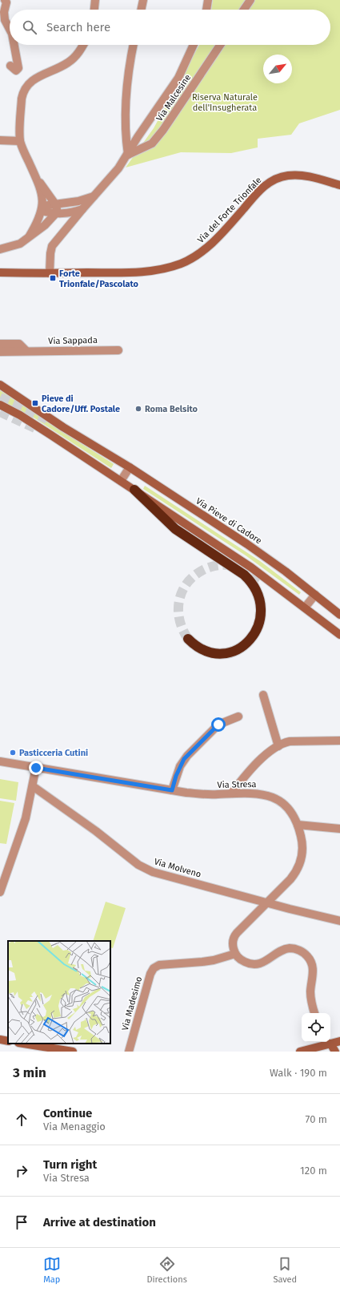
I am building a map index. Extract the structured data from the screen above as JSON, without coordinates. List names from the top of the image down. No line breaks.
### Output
{"streets":{"street":["Via Malcesine","Via del Forte Trionfale","Via Sappada","Via Pieve di Cadore","Via Stresa","Via Molveno","Via Madesimo"]},"crossings":[["Via Malcesine","Via del Forte Trionfale"],["Via Stresa","Via Molveno"],["Via Stresa","Via Madesimo"]],"parks":["Riserva Naturale dell'Insugherata"],"places":{"transit":["Forte Trionfale/Pascolato","Pieve di Cadore/Uff. Postale"],"other":["Roma Belsito","Pasticceria Cutini"]},"north":"top right","page":{"search":"Search here","heading":["3 min","Walk · 190 m"],"list":[["Continue","Via Menaggio","70 m"],["Turn right","Via Stresa","120 m"],"Arrive at destination"],"nav":["Map","Directions","Saved"]}}
